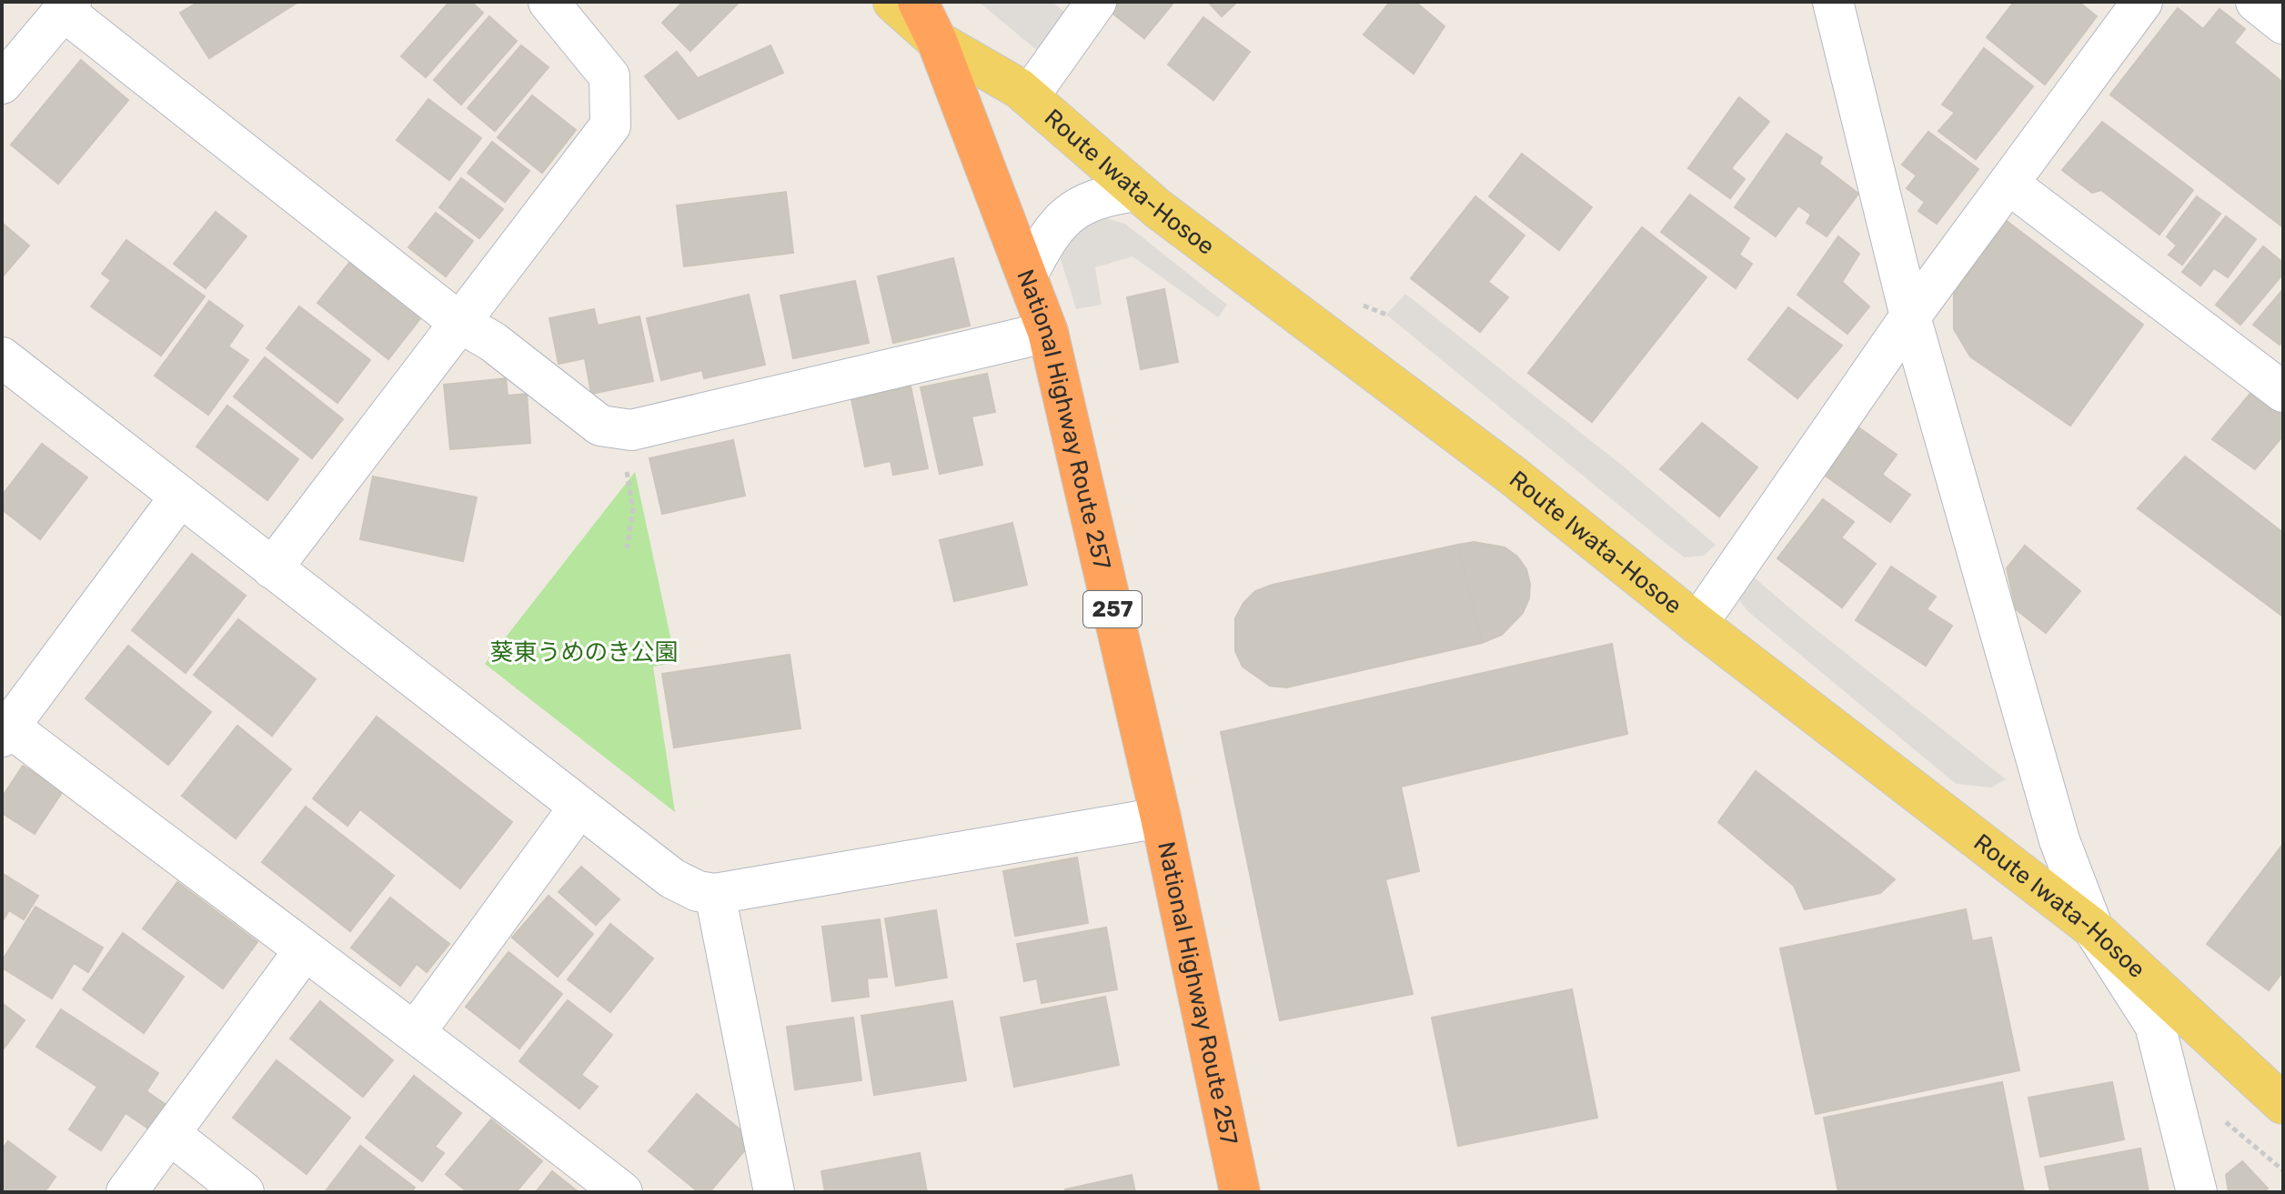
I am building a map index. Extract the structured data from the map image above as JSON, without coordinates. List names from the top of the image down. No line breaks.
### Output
{"streets":{"highway":["National Highway Route 257","257"],"main road":["Route Iwata-Hosoe"]},"crossings":[["Route Iwata-Hosoe","National Highway Route 257"]],"parks":["葵東うめのき公園"]}
